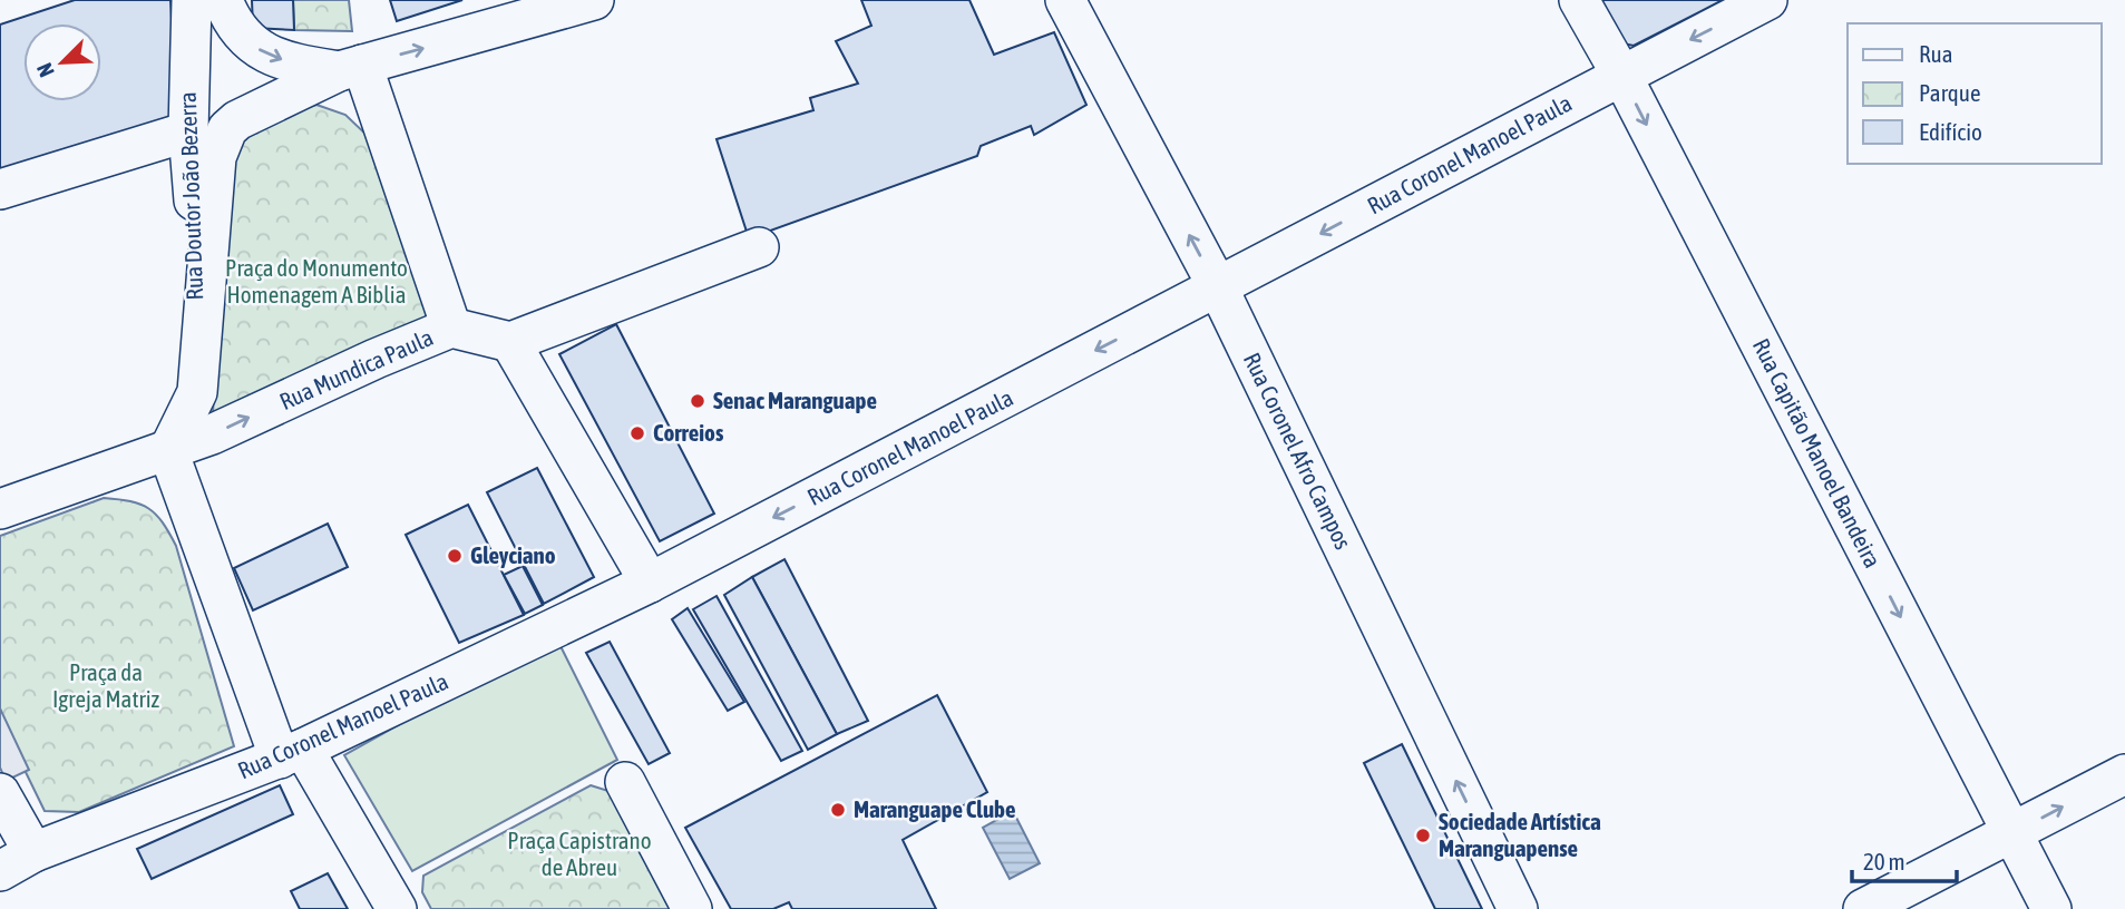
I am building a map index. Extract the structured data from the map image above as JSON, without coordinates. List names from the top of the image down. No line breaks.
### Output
{"streets":{"street":["Rua Coronel Manoel Paula","Rua Doutor João Bezerra","Rua Mundica Paula","Rua Coronel Afro Campos","Rua Capitão Manoel Bandeira"]},"crossings":[["Rua Coronel Manoel Paula","Rua Coronel Afro Campos"],["Rua Coronel Manoel Paula","Rua Capitão Manoel Bandeira"],["Rua Doutor João Bezerra","Rua Mundica Paula"]],"one_way":["Rua Coronel Manoel Paula","Rua Coronel Afro Campos","Rua Capitão Manoel Bandeira"],"parks":["Praça do Monumento Homenagem A Biblia","Praça da Igreja Matriz","Praça Capistrano de Abreu"],"places":["Senac Maranguape","Correios","Gleyciano","Maranguape Clube","Sociedade Artística Maranguapense"],"legend":["Rua","Parque","Edifício"],"scale_bar":"20 m","north":"bottom left"}
